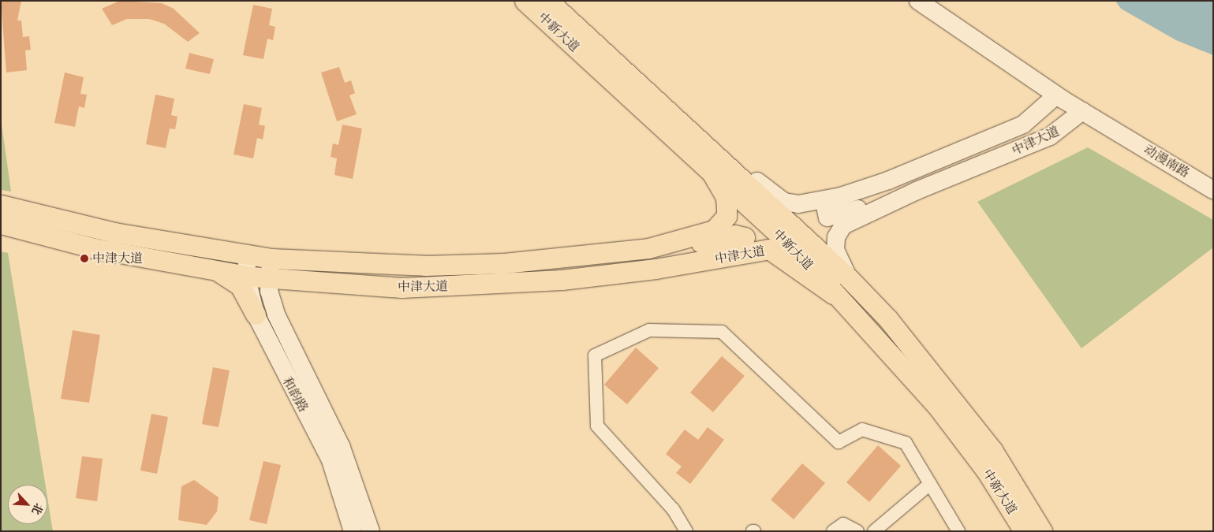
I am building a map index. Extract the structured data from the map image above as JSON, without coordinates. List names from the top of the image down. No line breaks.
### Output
{"streets":{"main road":["中新大道","中津大道"],"street":["动漫南路","和韵路"]},"crossings":[["中新大道","中津大道"],["中津大道","动漫南路"],["中津大道","和韵路"]],"places":["中津大道"],"north":"bottom right"}
